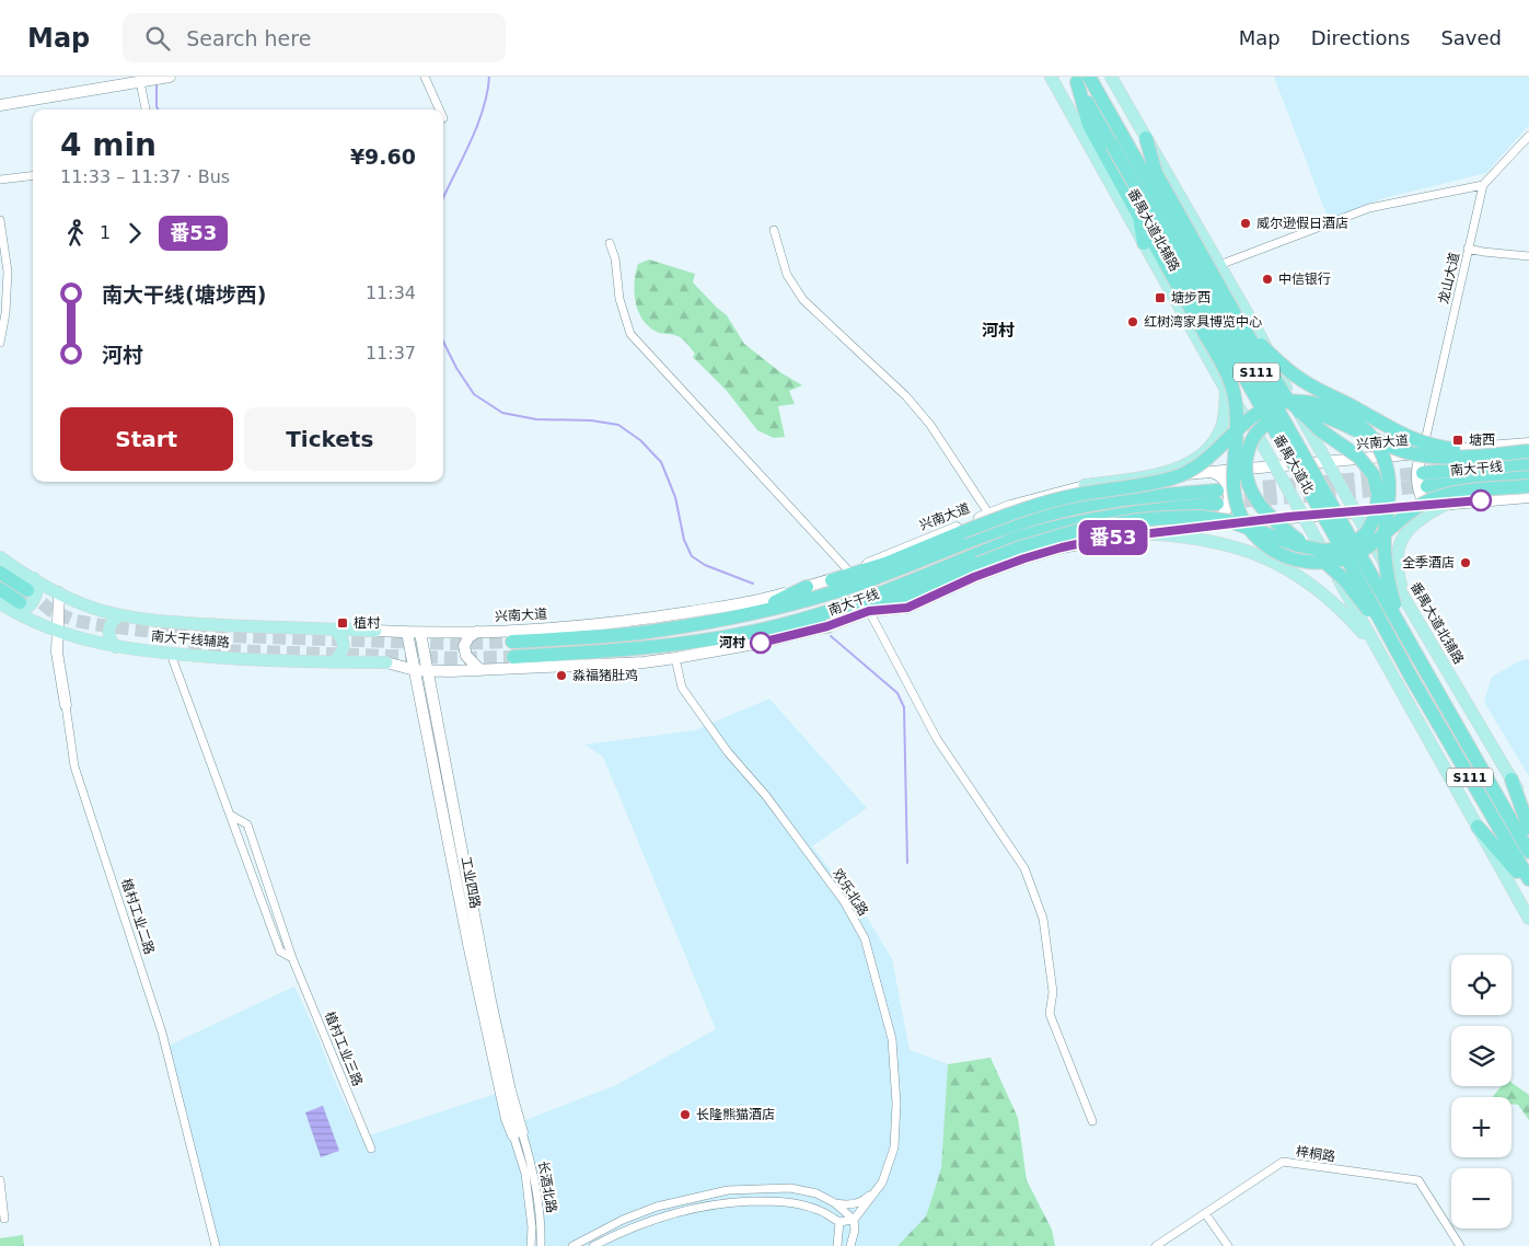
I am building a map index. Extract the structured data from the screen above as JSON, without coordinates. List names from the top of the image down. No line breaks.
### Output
{"streets":{"highway":["S111","番禺大道北","南大干线"],"main road":["番禺大道北辅路","兴南大道","番禺大道北铺路","南大干线辅路","工业四路","植村工业二路"],"street":["龙山大道","欢乐北路","植村工业三路","梓桐路","长酒北路"]},"crossings":[["番禺大道北辅路","兴南大道"],["龙山大道","兴南大道"],["兴南大道","番禺大道北铺路"],["兴南大道","南大干线辅路"],["兴南大道","工业四路"],["南大干线辅路","植村工业二路"],["工业四路","长酒北路"]],"districts":["河村"],"places":{"other":["威尔逊假日酒店","中信银行","红树湾家具博览中心","全季酒店","河村","淼福猪肚鸡","长隆熊猫酒店"],"transit":["塘步西","塘西","植村"]},"lines":["bus line 番53"],"page":{"header":"Map","search":"Search here","nav":["Map","Directions","Saved"],"on_map":"番53","heading":["4 min","11:33 – 11:37 · Bus","¥9.60"],"legs":["1","番53"],"list":[{"name":"南大干线(塘埗西)","value":"11:34"},{"name":"河村","value":"11:37"}],"buttons":["Start","Tickets"],"map_buttons":["+","−"]}}
